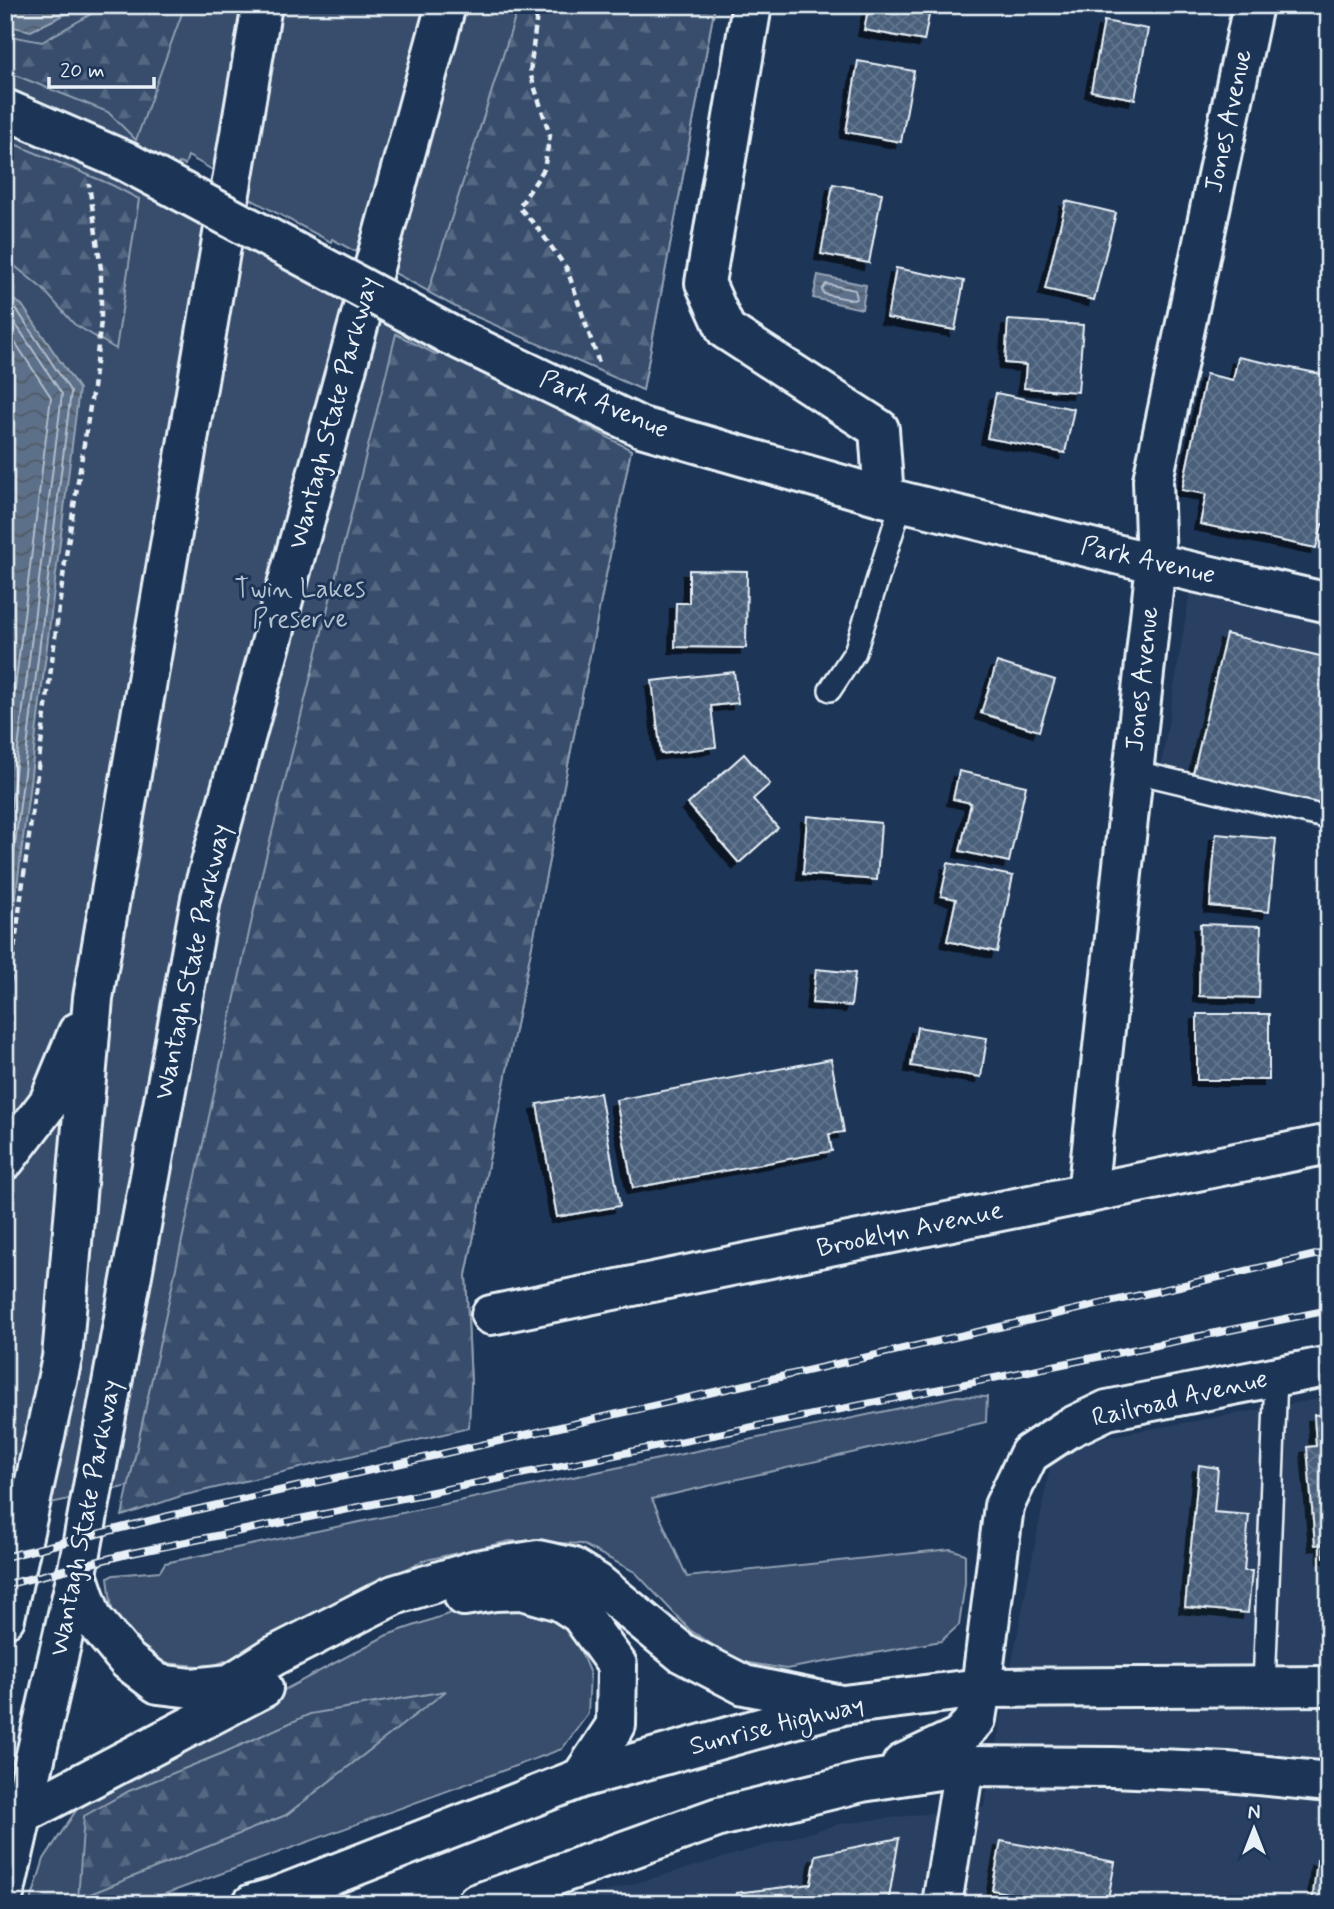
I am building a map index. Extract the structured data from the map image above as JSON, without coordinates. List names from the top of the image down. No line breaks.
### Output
{"streets":{"main road":["Jones Avenue","Park Avenue","Wantagh State Parkway","Brooklyn Avenue","Railroad Avenue","Sunrise Highway"]},"crossings":[["Jones Avenue","Park Avenue"],["Jones Avenue","Brooklyn Avenue"],["Railroad Avenue","Sunrise Highway"]],"parks":["Twin Lakes Preserve"],"scale_bar":"20 m","north":"top"}
